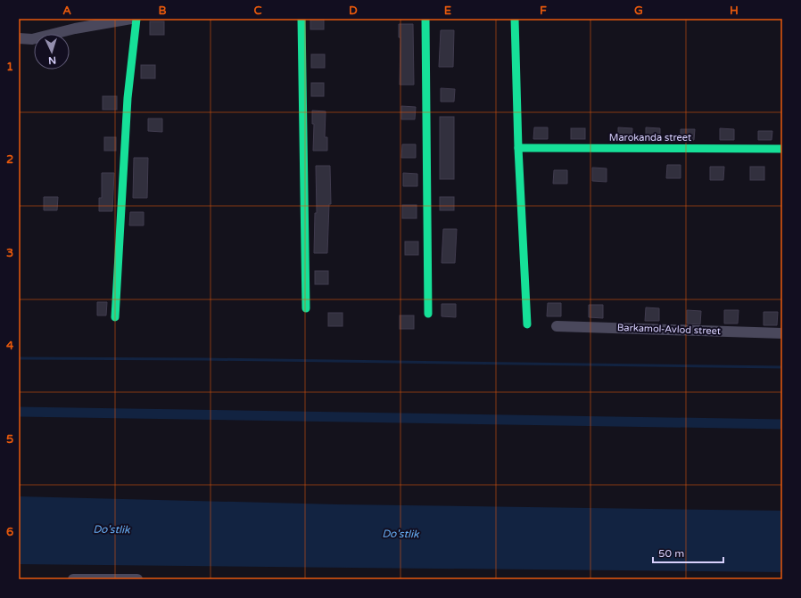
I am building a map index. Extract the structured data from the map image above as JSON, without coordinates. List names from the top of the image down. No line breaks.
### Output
{"streets":{"street":["Marokanda street","Barkamol-Avlod street"]},"water":["Do'stlik"],"scale_bar":"50 m","north":"bottom","grid":{"columns":["A","B","C","D","E","F","G","H"],"rows":["1","2","3","4","5","6"]}}
